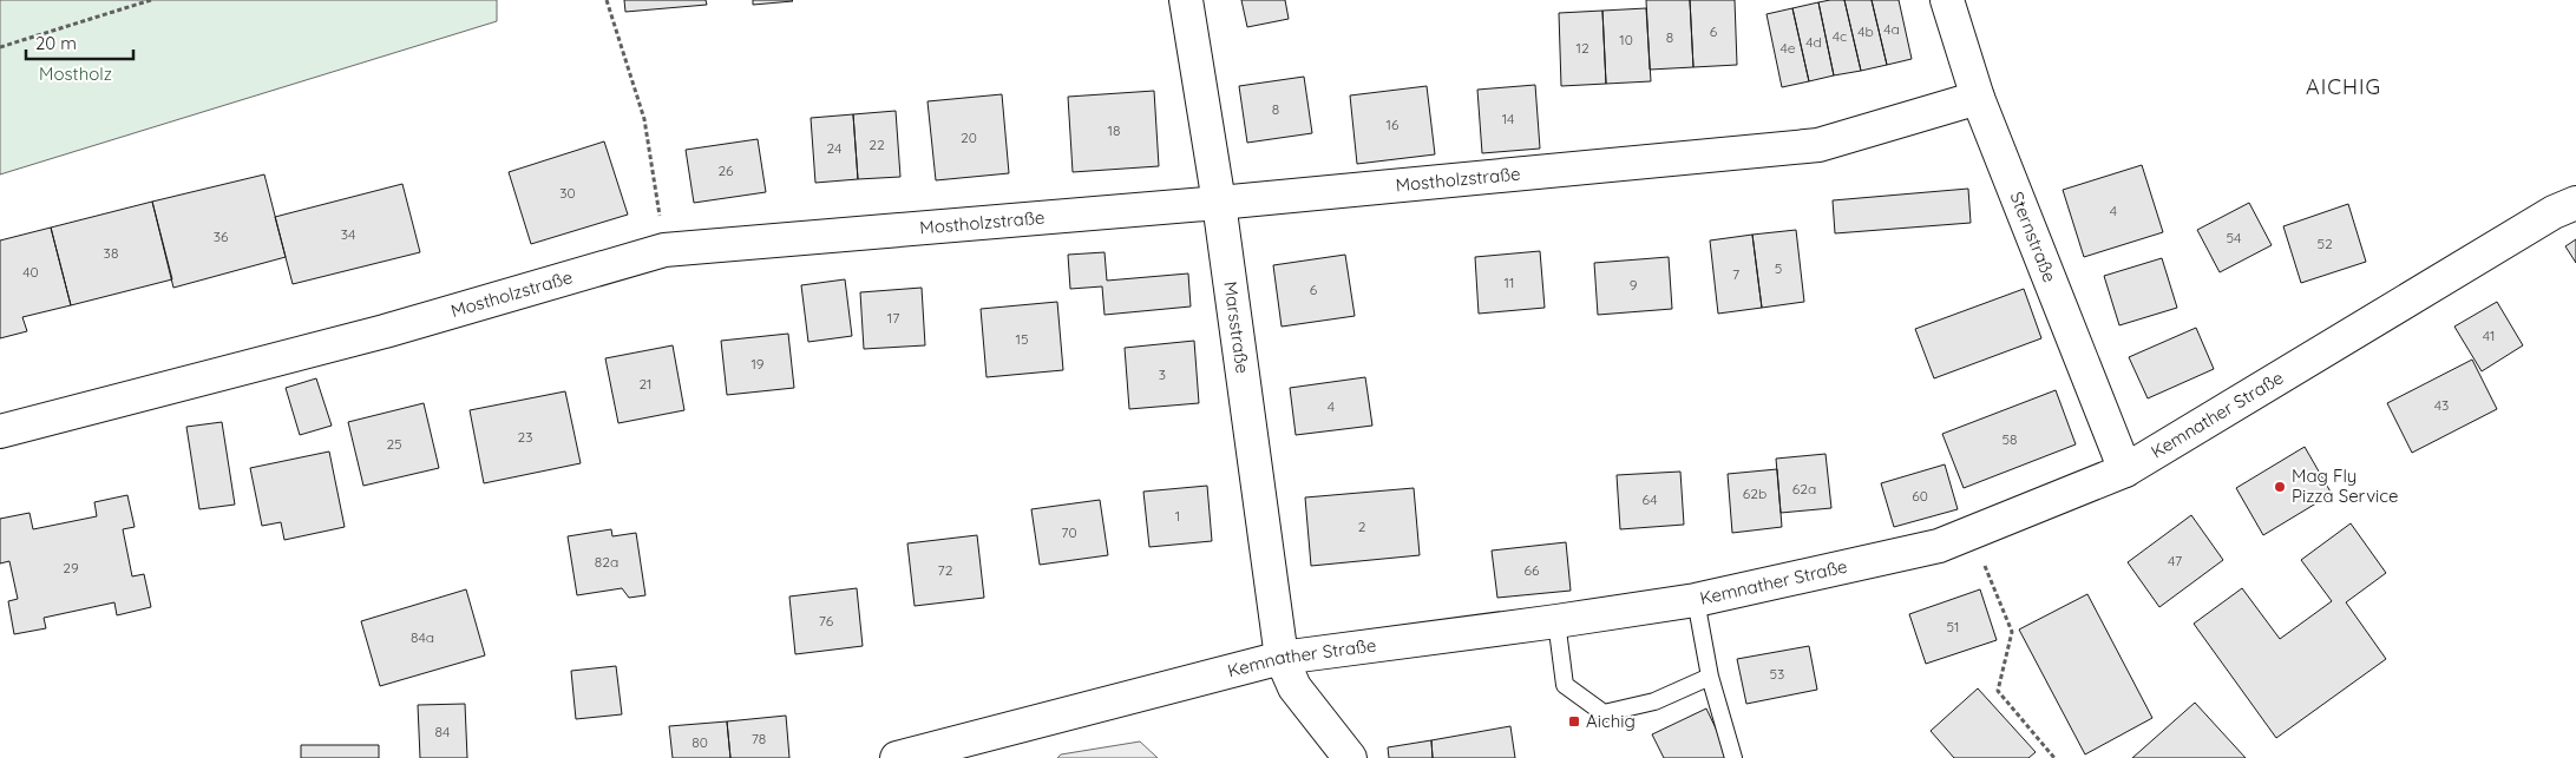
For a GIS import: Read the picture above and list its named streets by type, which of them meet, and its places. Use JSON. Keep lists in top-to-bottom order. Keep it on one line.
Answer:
{"streets":{"street":["Mostholzstraße","Sternstraße","Marsstraße","Kemnather Straße"]},"crossings":[["Mostholzstraße","Sternstraße"],["Mostholzstraße","Marsstraße"],["Sternstraße","Kemnather Straße"],["Marsstraße","Kemnather Straße"]],"districts":["AICHIG"],"parks":["Mostholz"],"places":{"other":["Mag Fly Pizza Service"],"transit":["Aichig"]},"house_numbers":["4a","6","4b","4c","8","10","4d","12","4e","8","14","16","18","20","22","24","26","30","4","34","36","54","52","38","5","40","7","11","9","6","17","41","15","19","3","21","43","4","23","58","25","62a","62b","60","64","1","2","70","47","82a","29","72","66","76","51","84a","53","84","78","80"],"scale_bar":"20 m"}
